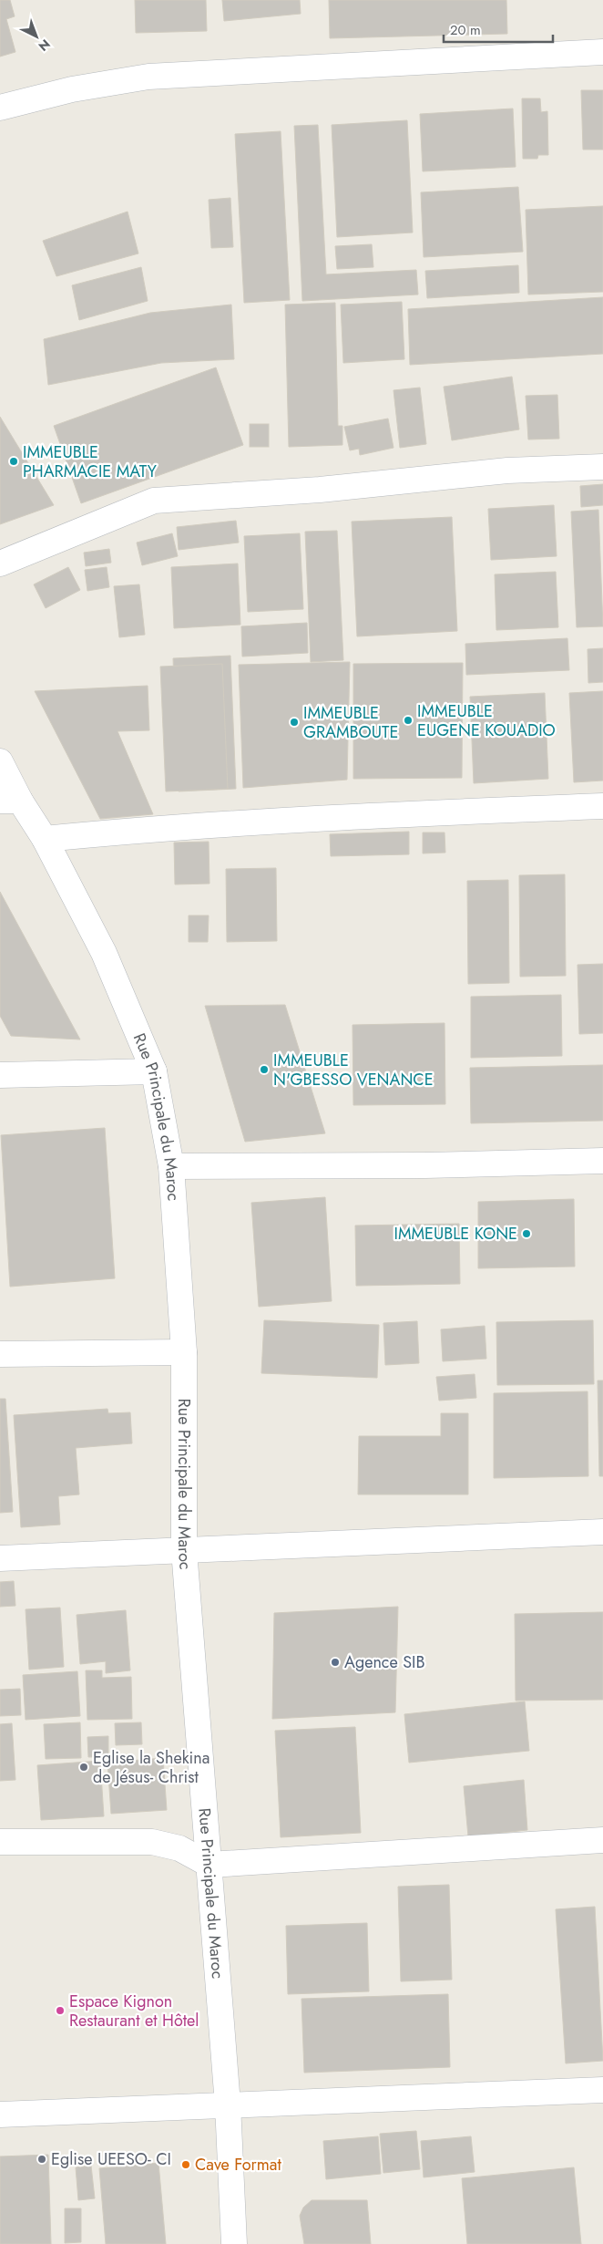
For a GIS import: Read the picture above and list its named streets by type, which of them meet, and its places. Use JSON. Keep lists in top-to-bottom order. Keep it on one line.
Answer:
{"streets":{"street":["Rue Principale du Maroc"]},"places":["IMMEUBLE PHARMACIE MATY","IMMEUBLE EUGENE KOUADIO","IMMEUBLE GRAMBOUTE","IMMEUBLE N'GBESSO VENANCE","IMMEUBLE KONE","Agence SIB","Eglise la Shekina de Jésus- Christ","Espace Kignon Restaurant et Hôtel","Eglise UEESO- CI","Cave Format"],"scale_bar":"20 m","north":"bottom right"}
